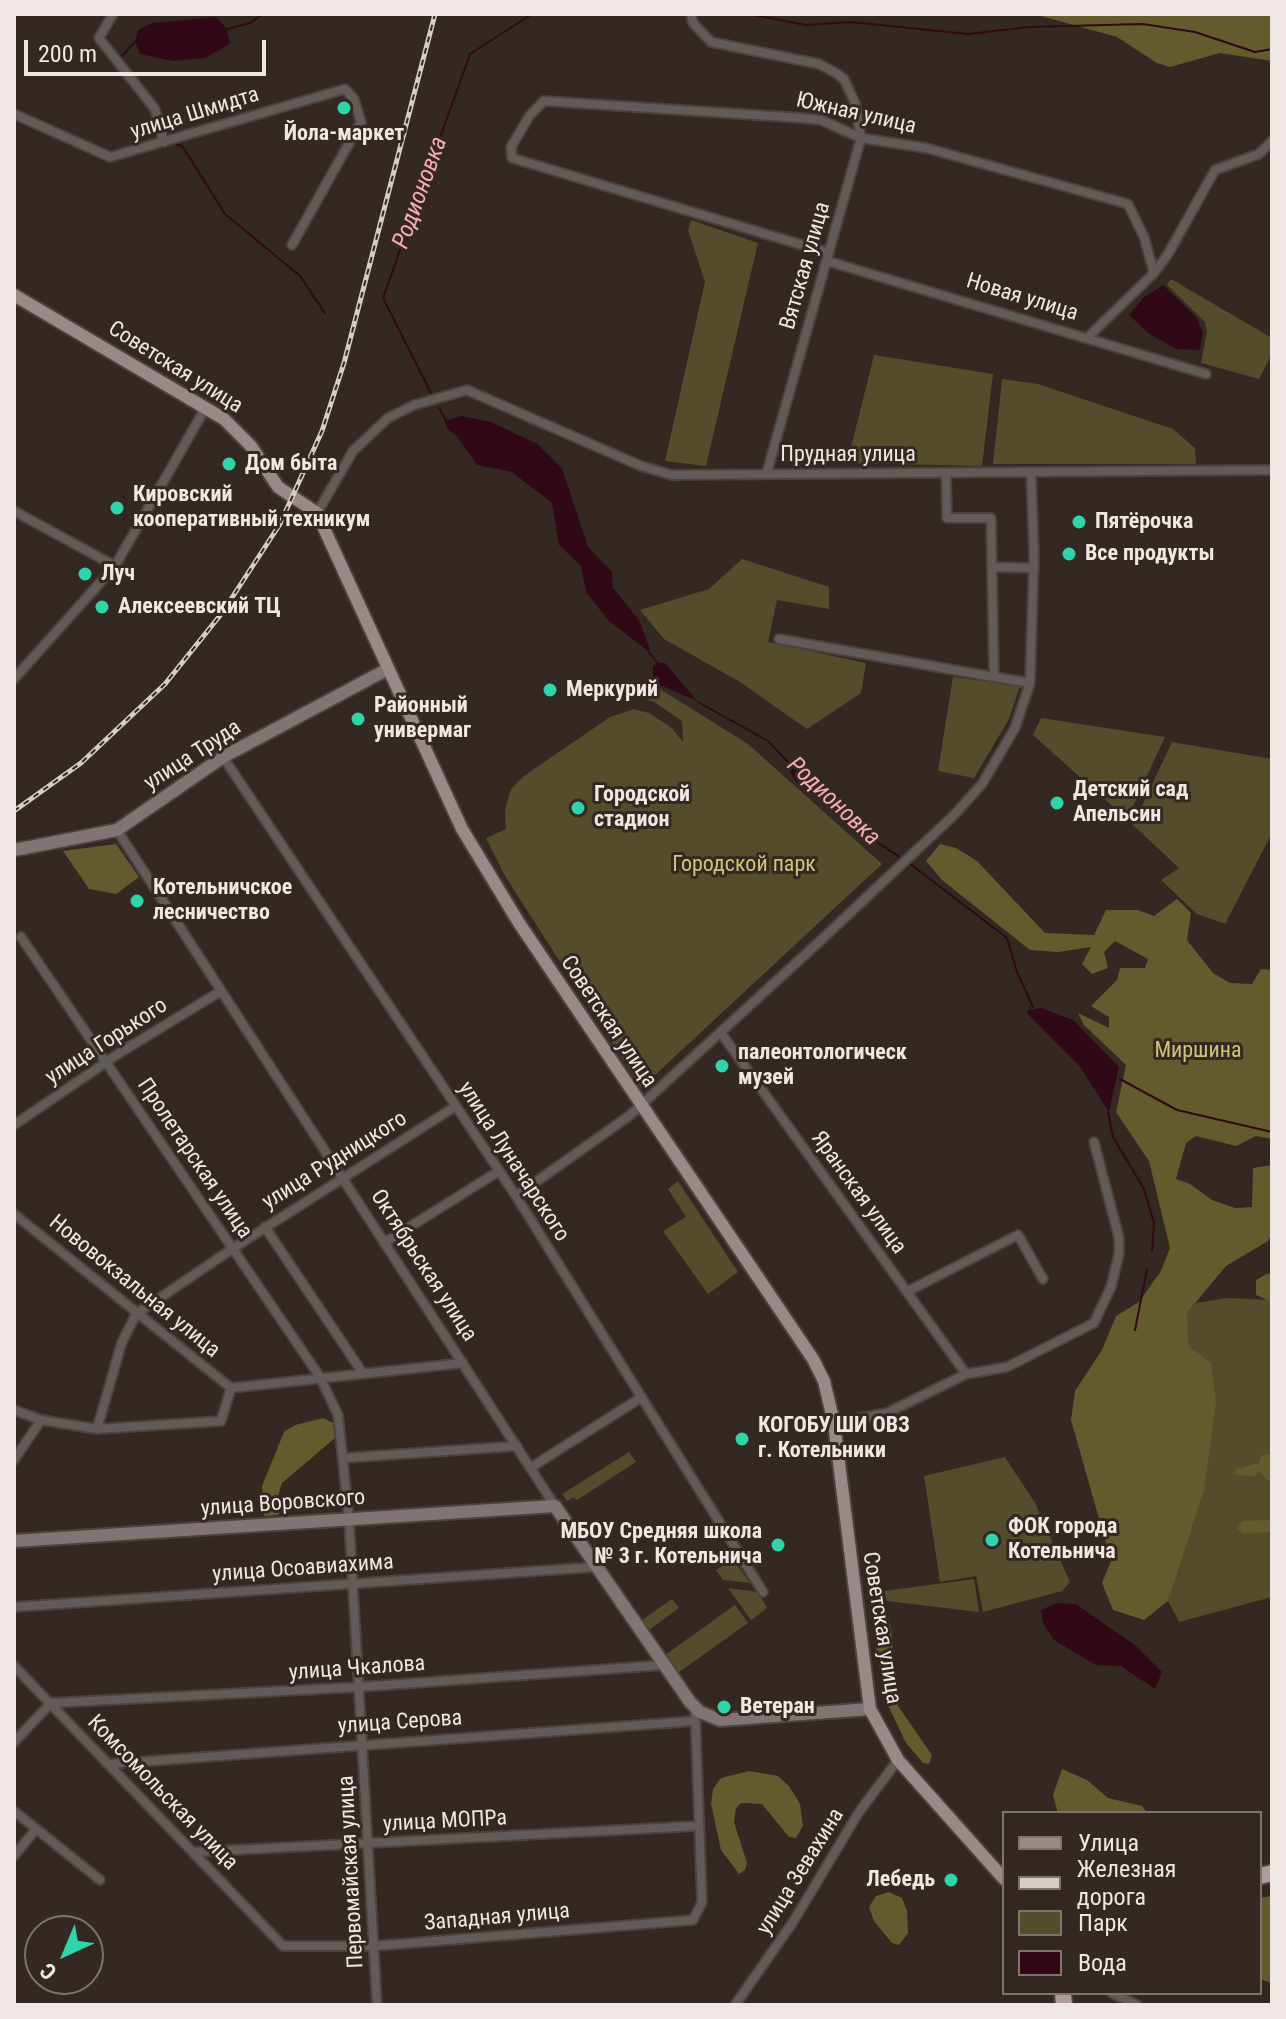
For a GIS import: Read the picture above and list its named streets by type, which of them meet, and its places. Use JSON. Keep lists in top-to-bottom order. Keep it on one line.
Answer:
{"streets":{"main road":["Советская улица"],"street":["улица Шмидта","Южная улица","Вятская улица","Новая улица","Прудная улица","улица Труда","улица Горького","Пролетарская улица","улица Рудницкого","улица Луначарского","Яранская улица","Октябрьская улица","Нововокзальная улица","улица Воровского","улица Осоавиахима","улица Чкалова","улица Серова","Комсомольская улица","улица МОПРа","Первомайская улица","улица Зевахина","Западная улица"]},"crossings":[["Южная улица","Вятская улица"],["Южная улица","Новая улица"],["Вятская улица","Новая улица"],["Вятская улица","Прудная улица"],["Советская улица","Прудная улица"],["Советская улица","улица Труда"],["Советская улица","улица Зевахина"],["улица Труда","улица Луначарского"],["улица Труда","Октябрьская улица"],["улица Горького","Пролетарская улица"],["улица Горького","Октябрьская улица"],["Пролетарская улица","улица Рудницкого"],["Пролетарская улица","Первомайская улица"],["улица Рудницкого","улица Луначарского"],["улица Рудницкого","Октябрьская улица"],["улица Рудницкого","Нововокзальная улица"],["Октябрьская улица","улица Воровского"],["Октябрьская улица","улица Осоавиахима"],["Октябрьская улица","улица Чкалова"],["улица Воровского","Первомайская улица"],["улица Осоавиахима","Первомайская улица"],["улица Чкалова","Комсомольская улица"],["улица Чкалова","Первомайская улица"],["улица Серова","Комсомольская улица"],["улица Серова","Первомайская улица"],["Комсомольская улица","улица МОПРа"],["Комсомольская улица","Западная улица"],["улица МОПРа","Первомайская улица"],["улица МОПРа","Западная улица"],["Первомайская улица","Западная улица"]],"water":["Родионовка"],"parks":["Городской парк","Миршина"],"places":["Йола-маркет","Дом быта","Кировский кооперативный техникум","Пятёрочка","Все продукты","Луч","Алексеевский ТЦ","Меркурий","Районный универмаг","Детский сад Апельсин","Городской стадион","Котельничское лесничество","палеонтологическ музей","КОГОБУ ШИ ОВЗ г. Котельники","ФОК города Котельнича","МБОУ Средняя школа № 3 г. Котельнича","Ветеран","Лебедь"],"legend":["Улица","Железная дорога","Парк","Вода"],"scale_bar":"200 m","north":"bottom left"}
